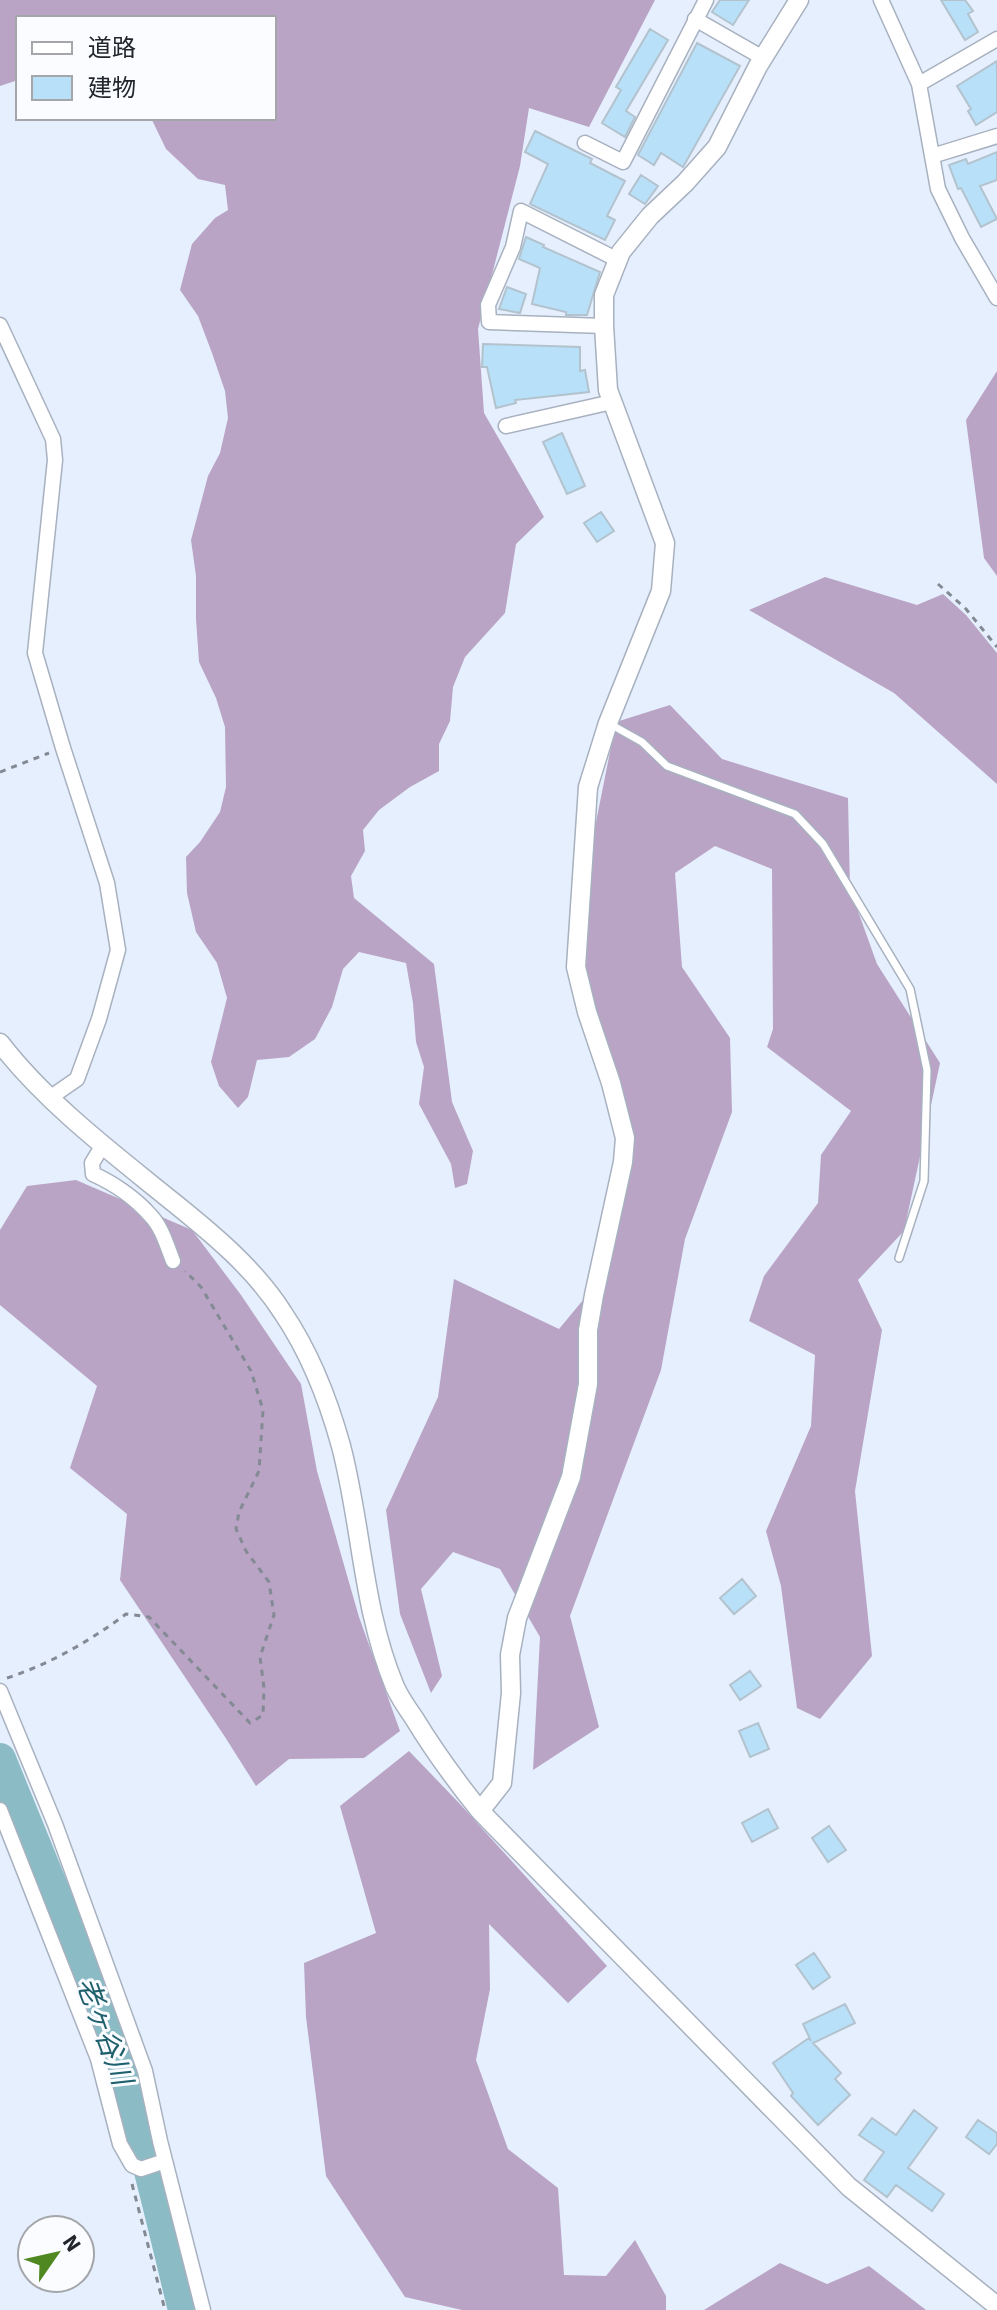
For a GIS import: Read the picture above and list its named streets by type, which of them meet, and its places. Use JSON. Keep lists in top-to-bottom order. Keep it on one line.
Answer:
{"water":["老ヶ谷川"],"legend":["道路","建物"],"north":"top right"}
